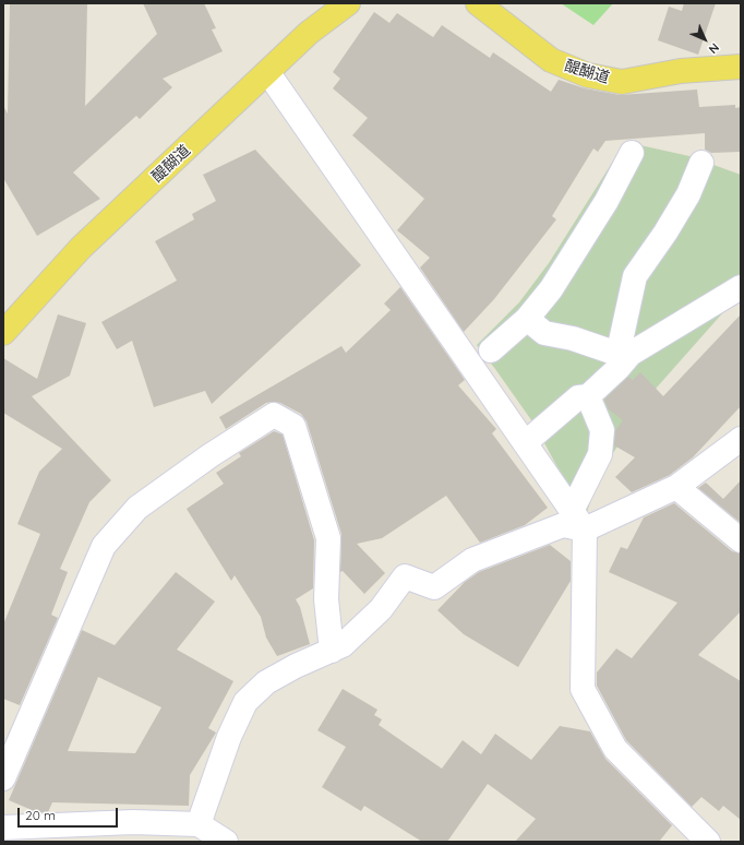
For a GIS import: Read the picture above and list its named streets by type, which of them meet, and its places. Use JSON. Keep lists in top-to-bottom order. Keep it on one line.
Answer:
{"streets":{"main road":["醍醐道"]},"scale_bar":"20 m","north":"bottom right"}
